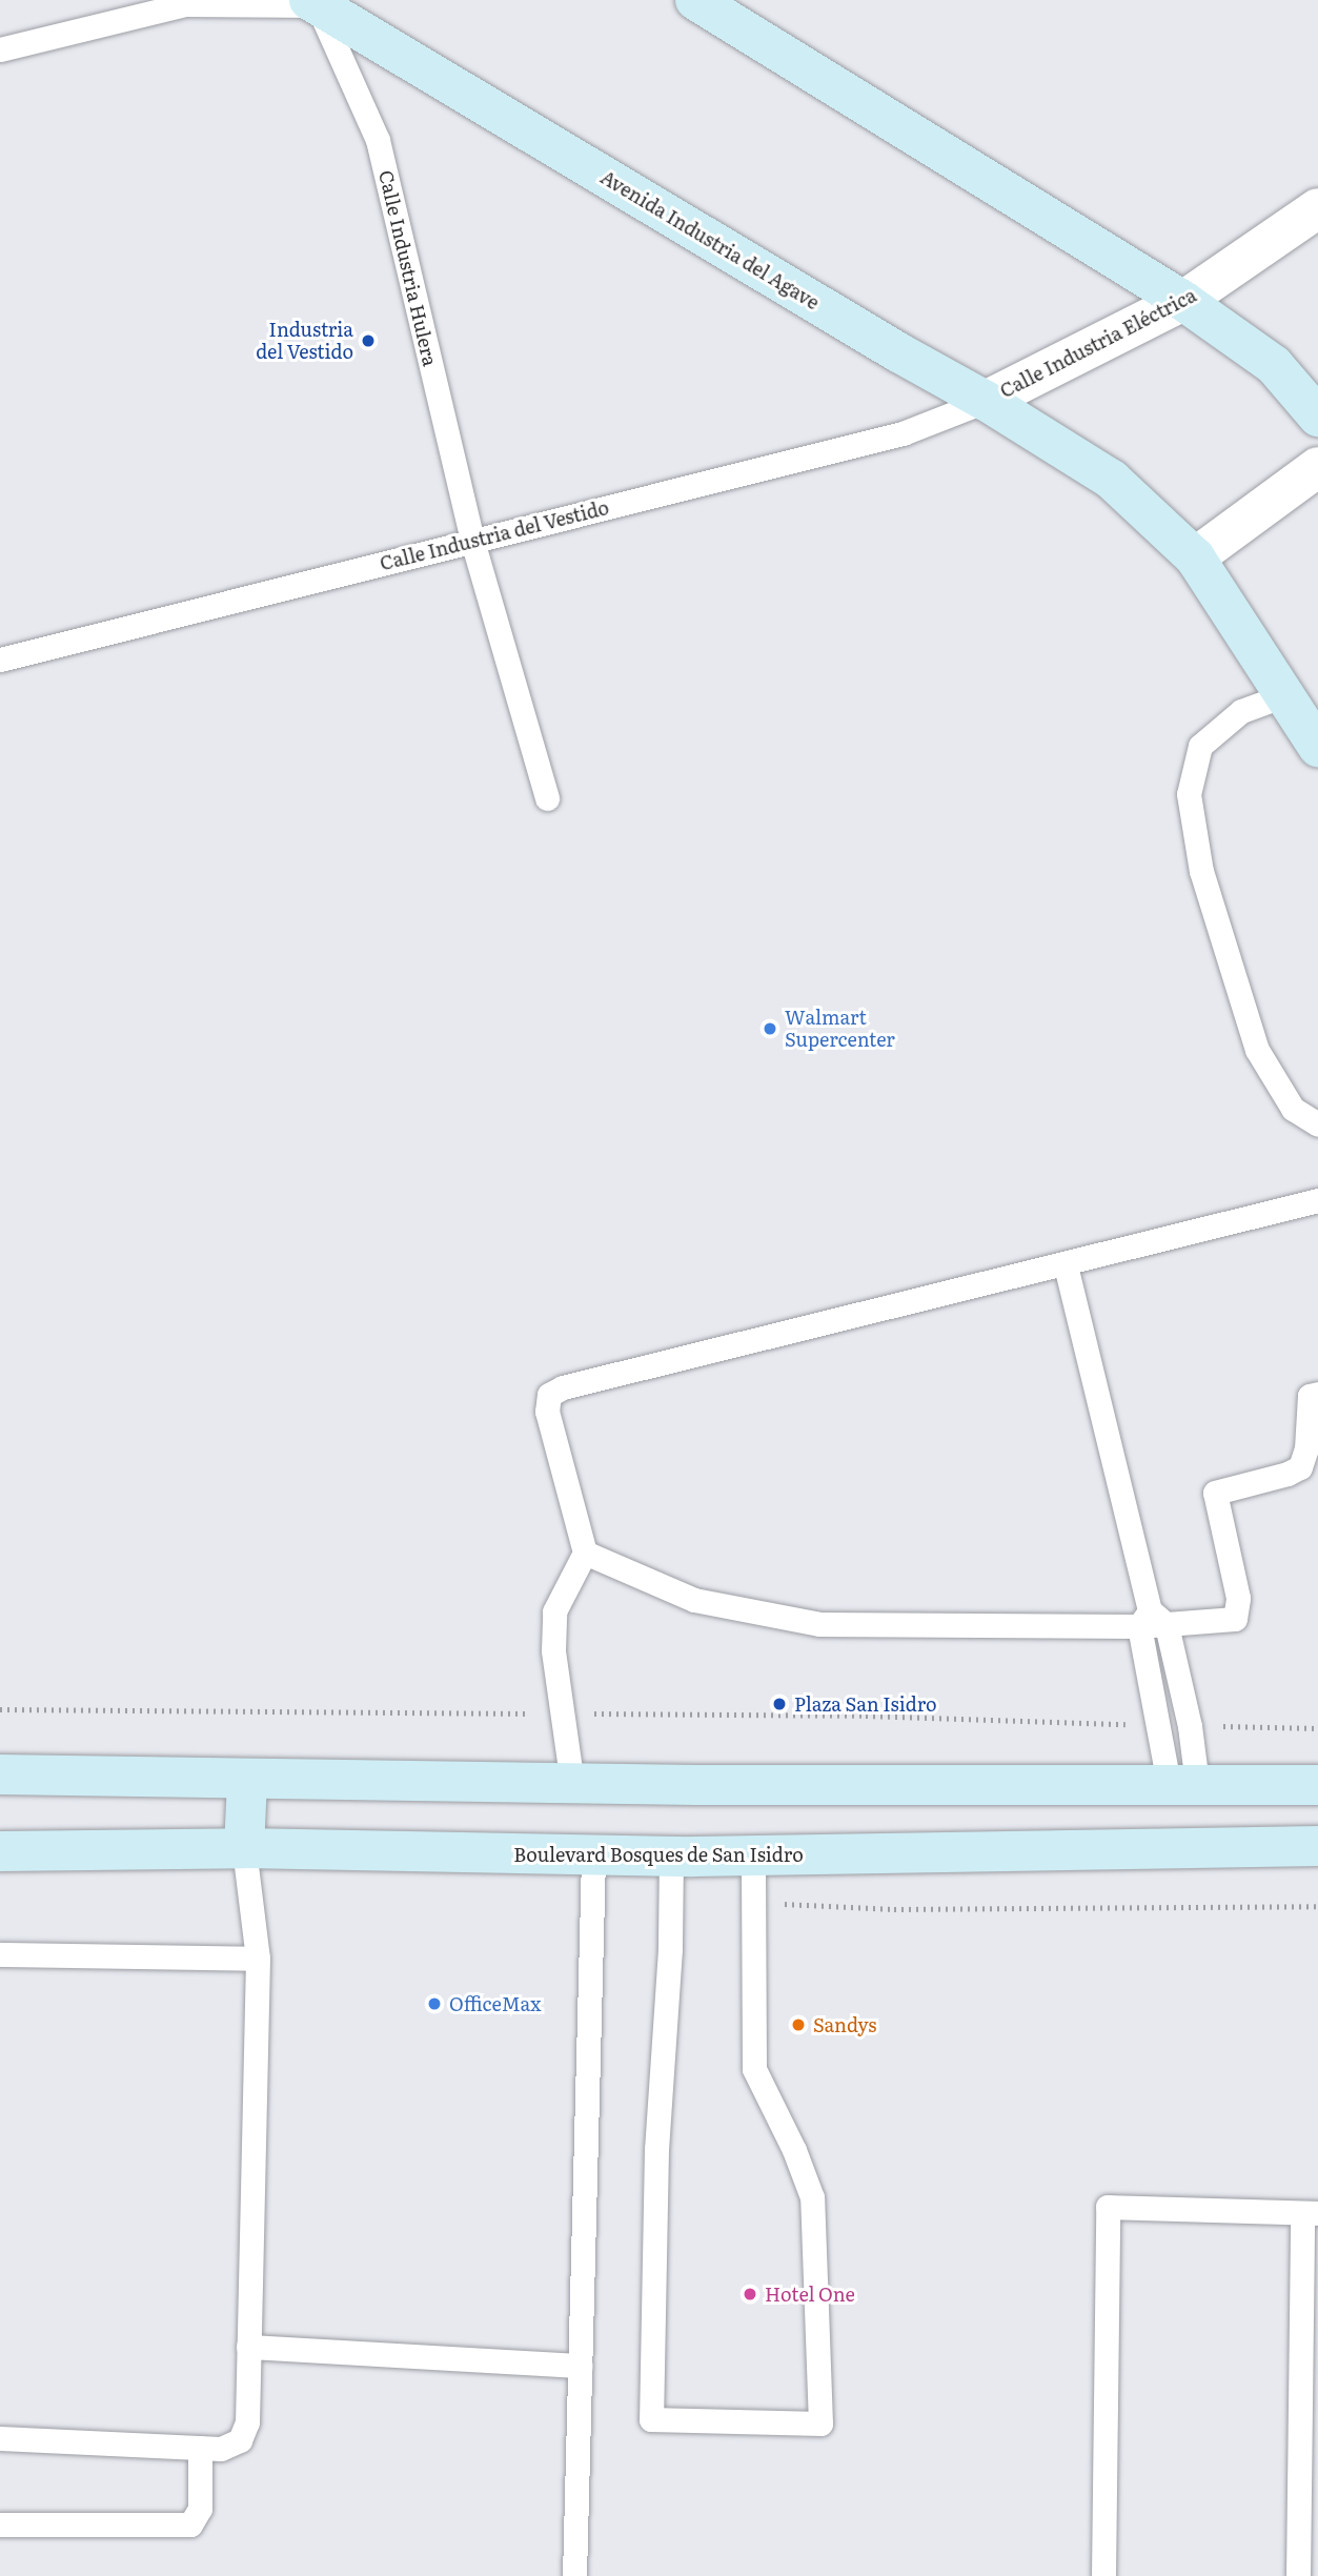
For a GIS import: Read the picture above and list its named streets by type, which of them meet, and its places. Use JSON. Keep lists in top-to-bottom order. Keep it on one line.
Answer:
{"streets":{"main road":["Avenida Industria del Agave","Boulevard Bosques de San Isidro"],"street":["Calle Industria Eléctrica"],"lane":["Calle Industria Hulera","Calle Industria del Vestido"]},"crossings":[["Avenida Industria del Agave","Calle Industria Hulera"],["Avenida Industria del Agave","Calle Industria Eléctrica"],["Avenida Industria del Agave","Calle Industria del Vestido"],["Calle Industria Hulera","Calle Industria del Vestido"],["Calle Industria Eléctrica","Calle Industria del Vestido"]],"places":["Industria del Vestido","Walmart Supercenter","Plaza San Isidro","OfficeMax","Sandys","Hotel One"]}
